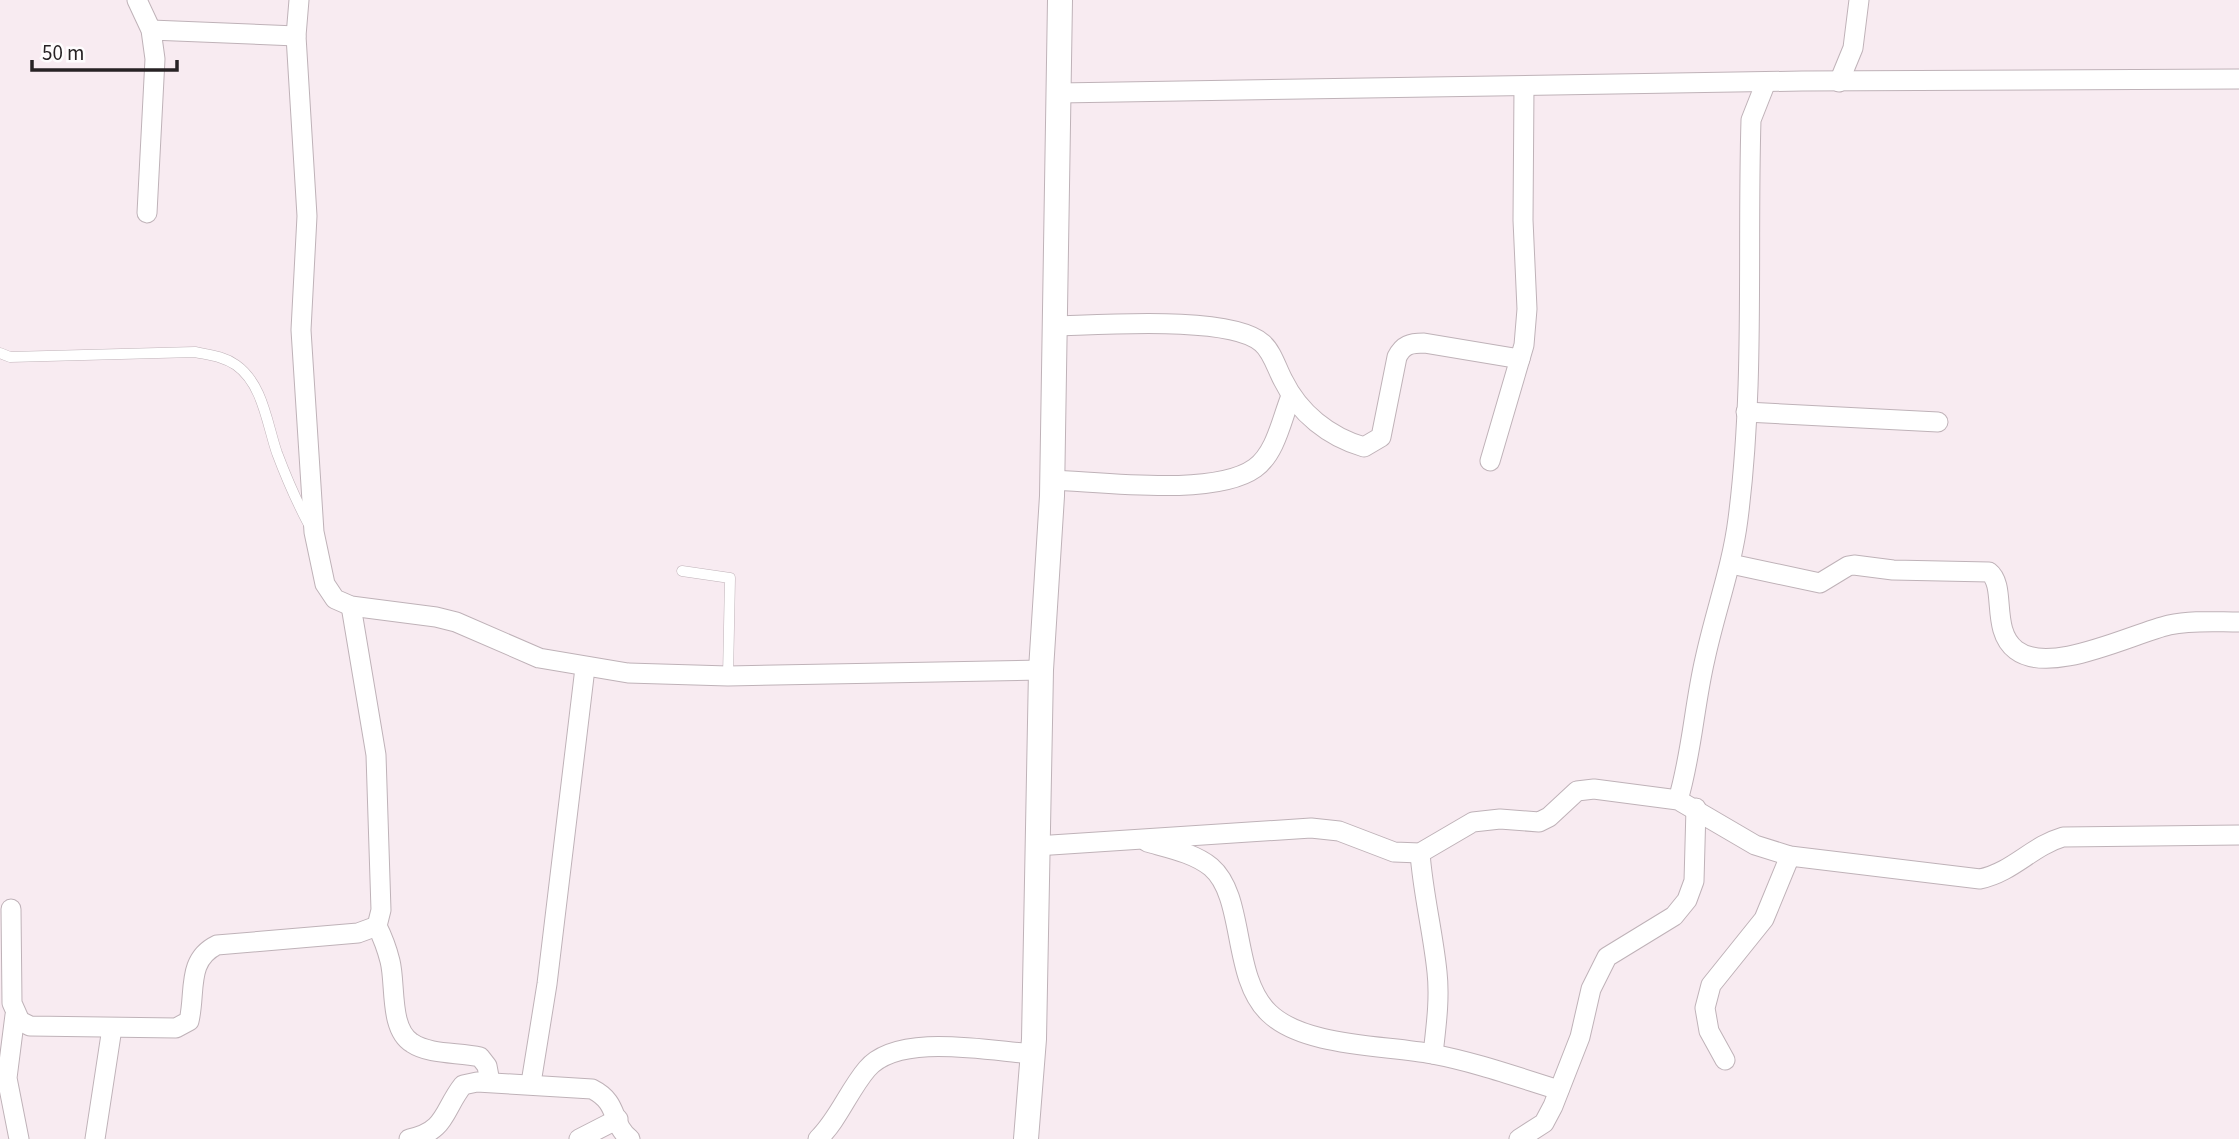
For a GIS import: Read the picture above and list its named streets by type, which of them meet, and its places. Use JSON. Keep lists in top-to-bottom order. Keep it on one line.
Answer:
{"scale_bar":"50 m"}
